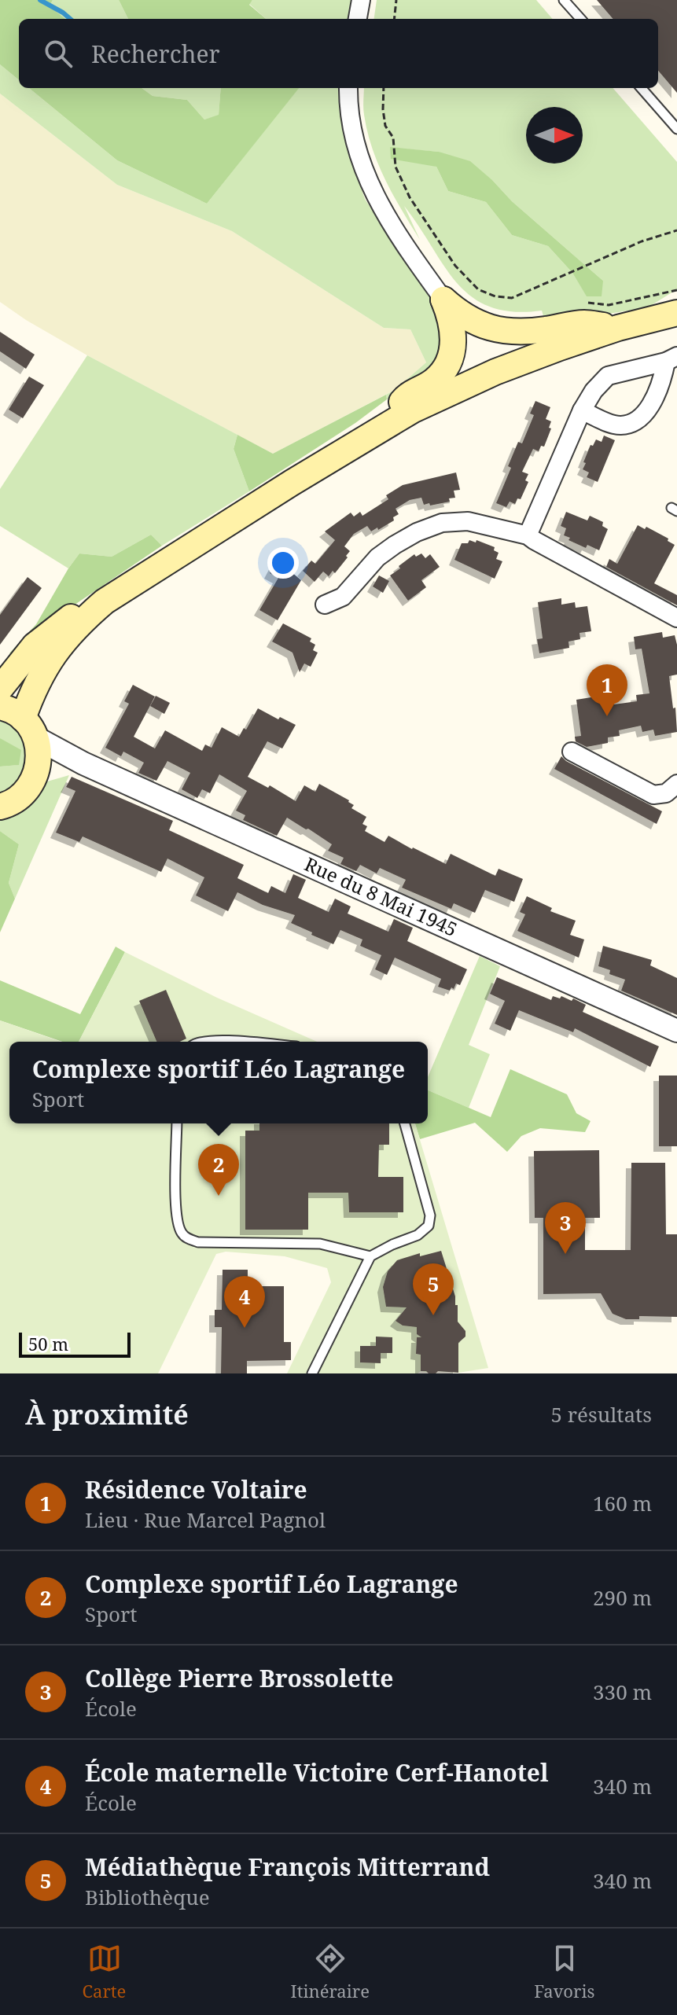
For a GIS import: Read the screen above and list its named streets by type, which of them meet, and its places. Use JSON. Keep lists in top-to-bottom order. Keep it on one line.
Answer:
{"streets":{"street":["Rue du 8 Mai 1945"]},"scale_bar":"50 m","north":"right","page":{"search":"Rechercher","pins":["1","2","3","5","4"],"popup":["Complexe sportif Léo Lagrange","Sport"],"scale":"50 m","heading":["À proximité","5 résultats"],"list":[{"mark":"1","name":"Résidence Voltaire","note":"Lieu · Rue Marcel Pagnol","value":"160 m"},{"mark":"2","name":"Complexe sportif Léo Lagrange","note":"Sport","value":"290 m"},{"mark":"3","name":"Collège Pierre Brossolette","note":"École","value":"330 m"},{"mark":"4","name":"École maternelle Victoire Cerf-Hanotel","note":"École","value":"340 m"},{"mark":"5","name":"Médiathèque François Mitterrand","note":"Bibliothèque","value":"340 m"}],"nav":["Carte","Itinéraire","Favoris"]}}
